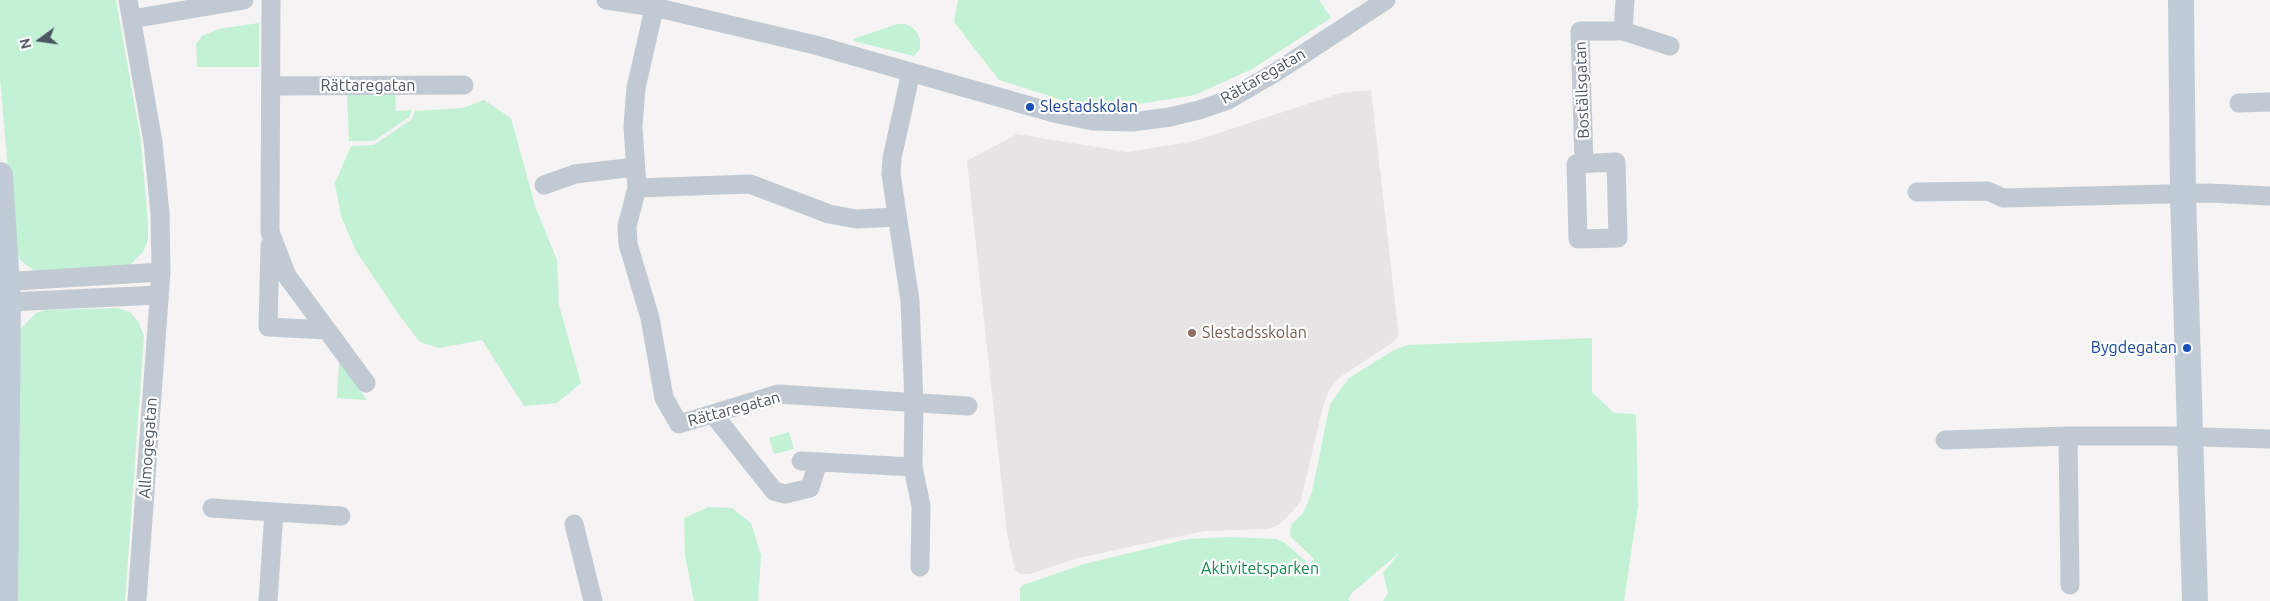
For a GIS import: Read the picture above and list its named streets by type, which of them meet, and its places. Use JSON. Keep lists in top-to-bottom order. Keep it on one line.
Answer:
{"streets":{"street":["Rättaregatan","Boställsgatan","Allmogegatan"]},"parks":["Aktivitetsparken"],"places":["Slestadskolan","Slestadsskolan","Bygdegatan"],"north":"left"}
